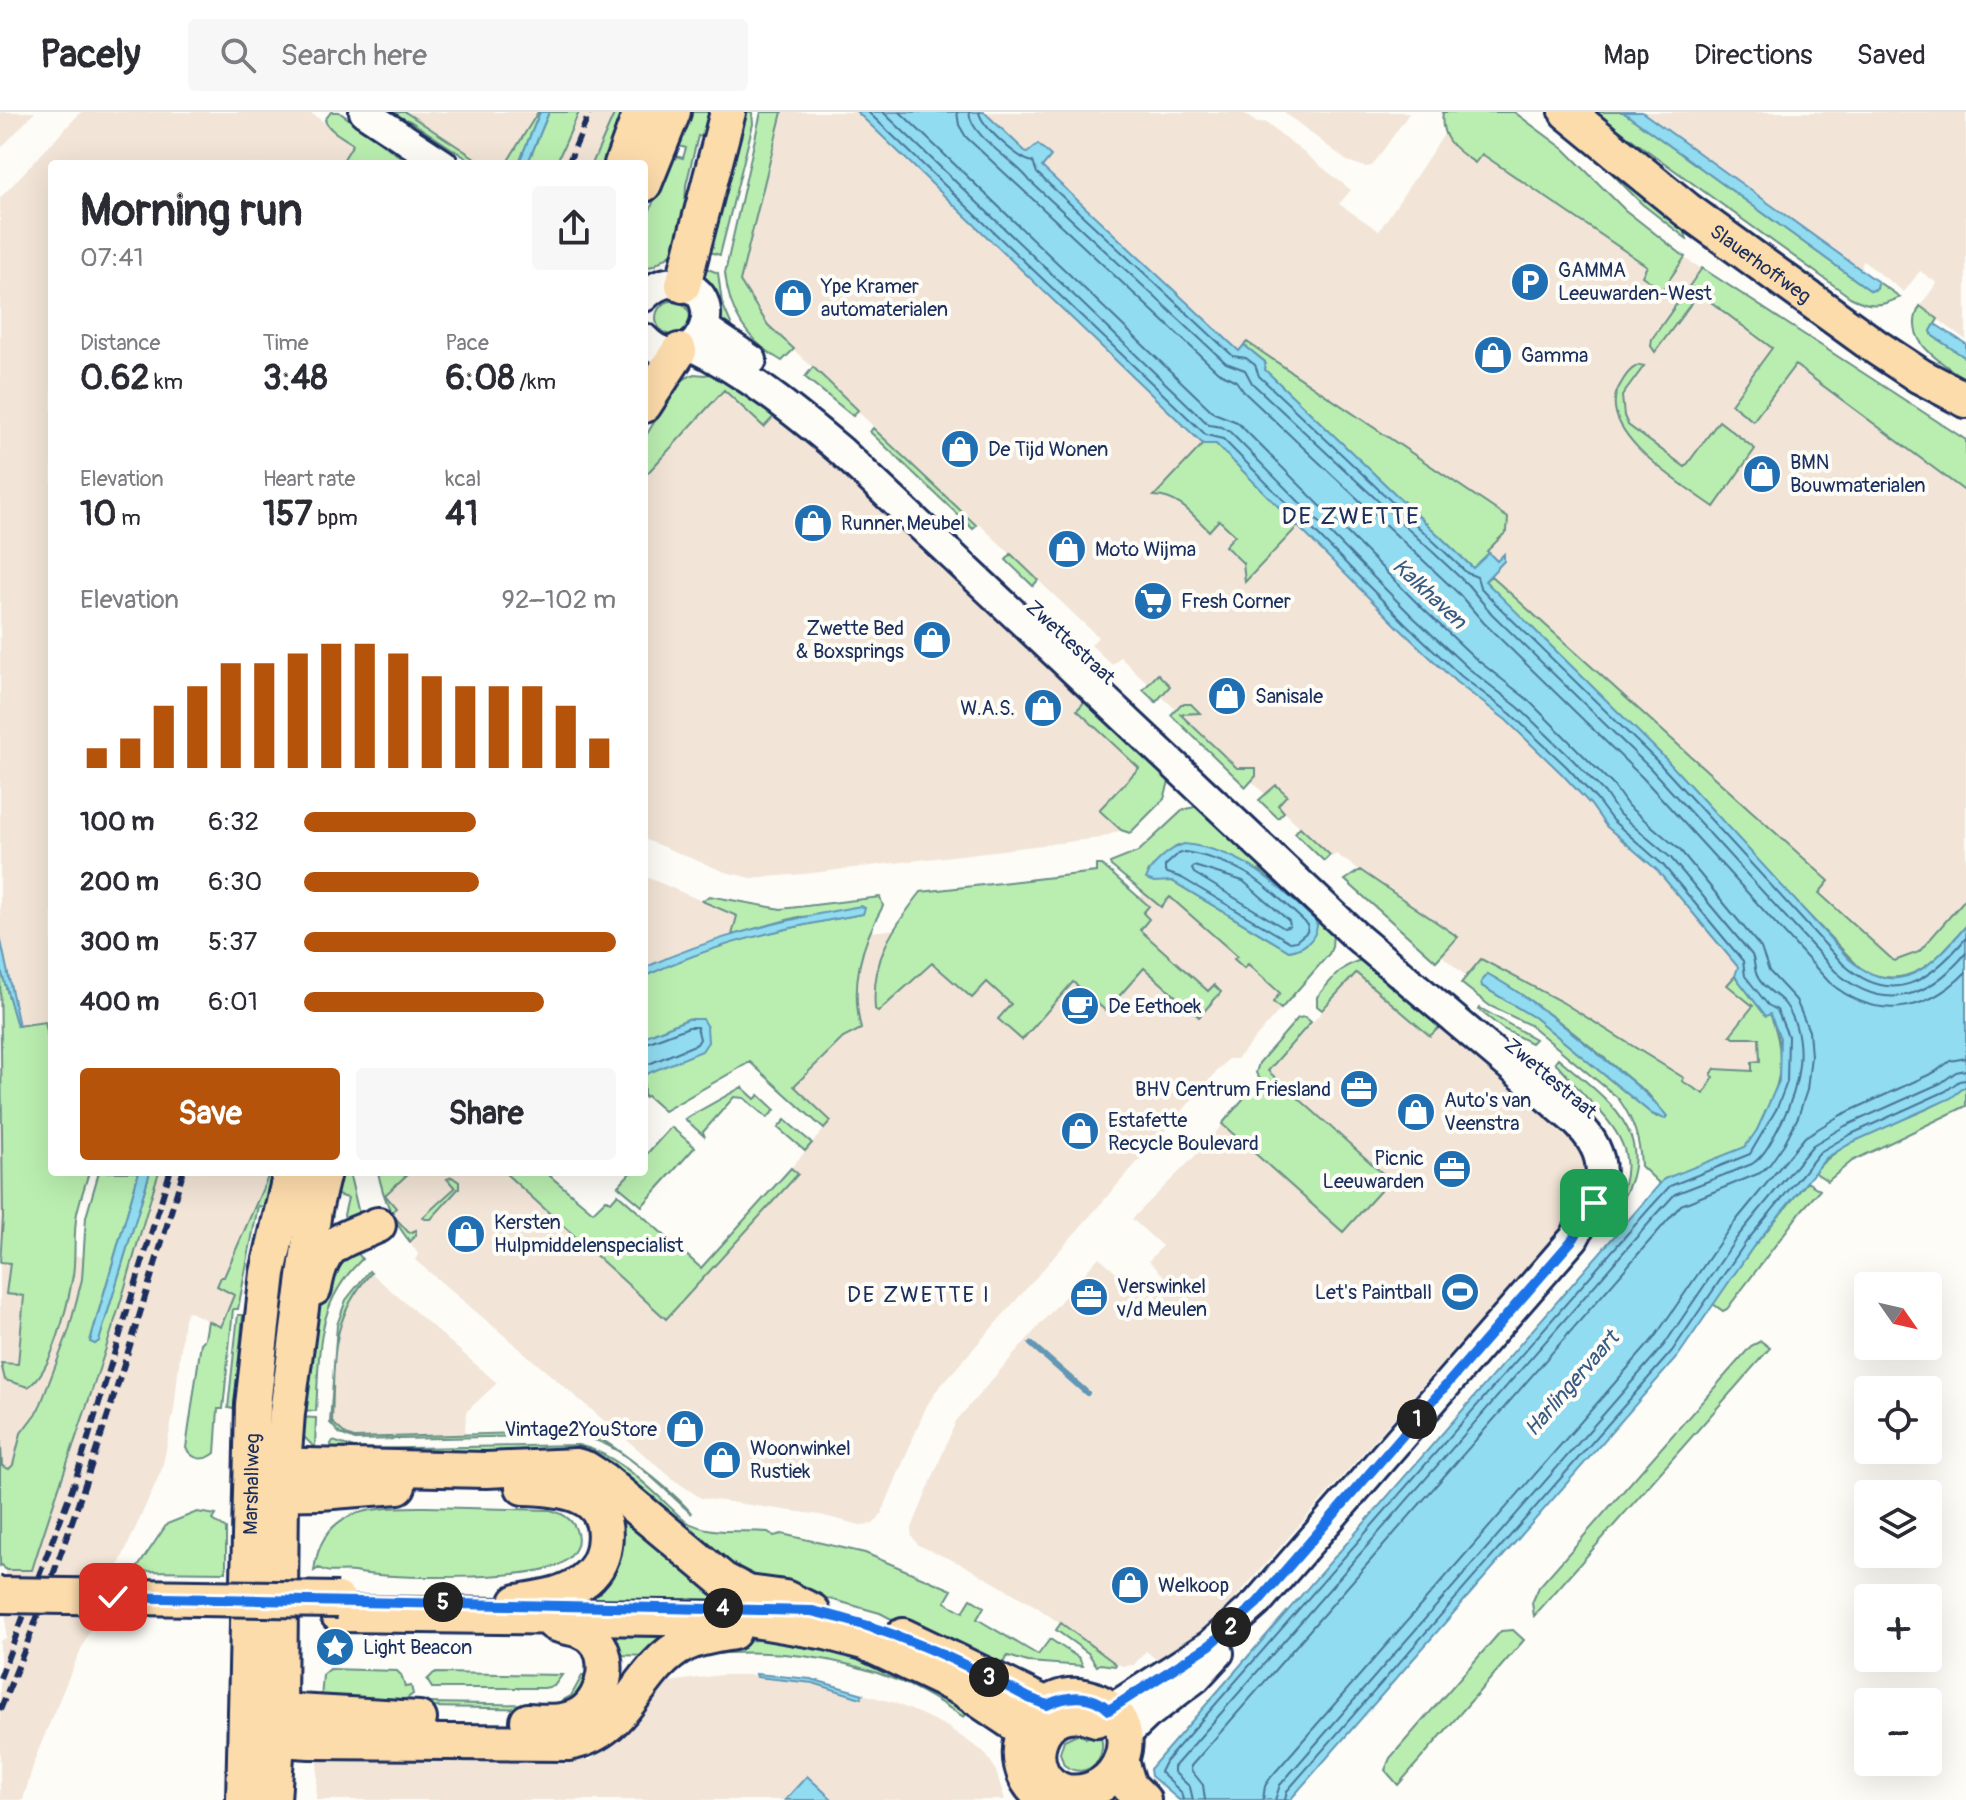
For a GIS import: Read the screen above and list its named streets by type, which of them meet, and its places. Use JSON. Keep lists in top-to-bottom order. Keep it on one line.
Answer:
{"streets":{"main road":["Slauerhoffweg","Marshallweg"],"street":["Zwettestraat"]},"districts":["DE ZWETTE","DE ZWETTE I"],"water":["Kalkhaven","Harlingervaart"],"places":{"parking":["GAMMA Leeuwarden-West"],"shop":["Ype Kramer automaterialen","Gamma","De Tijd Wonen","BMN Bouwmaterialen","Runner Meubel","Moto Wijma","Zwette Bed & Boxsprings","Sanisale","W.A.S.","Auto's van Veenstra","Estafette Recycle Boulevard","Kersten Hulpmiddelenspecialist","Vintage2YouStore","Woonwinkel Rustiek","Welkoop"],"supermarket":["Fresh Corner"],"cafe":["De Eethoek"],"office":["BHV Centrum Friesland","Picnic Leeuwarden","Verswinkel v/d Meulen"],"sports":["Let's Paintball"],"place":["Light Beacon"]},"north":"bottom right","page":{"header":"Pacely","search":"Search here","nav":["Map","Directions","Saved"],"heading":["Morning run","07:41"],"stats":[["Distance","0.62 km"],["Time","3:48"],["Pace","6:08 /km"],["Elevation","10 m"],["Heart rate","157 bpm"],["kcal","41"]],"chart":["Elevation","92–102 m"],"list":[{"name":"100 m","note":"6:32"},{"name":"200 m","note":"6:30"},{"name":"300 m","note":"5:37"},{"name":"400 m","note":"6:01"}],"buttons":["Save","Share"],"map_buttons":["+","−"],"pins":["1","5","4","2","3"]}}
